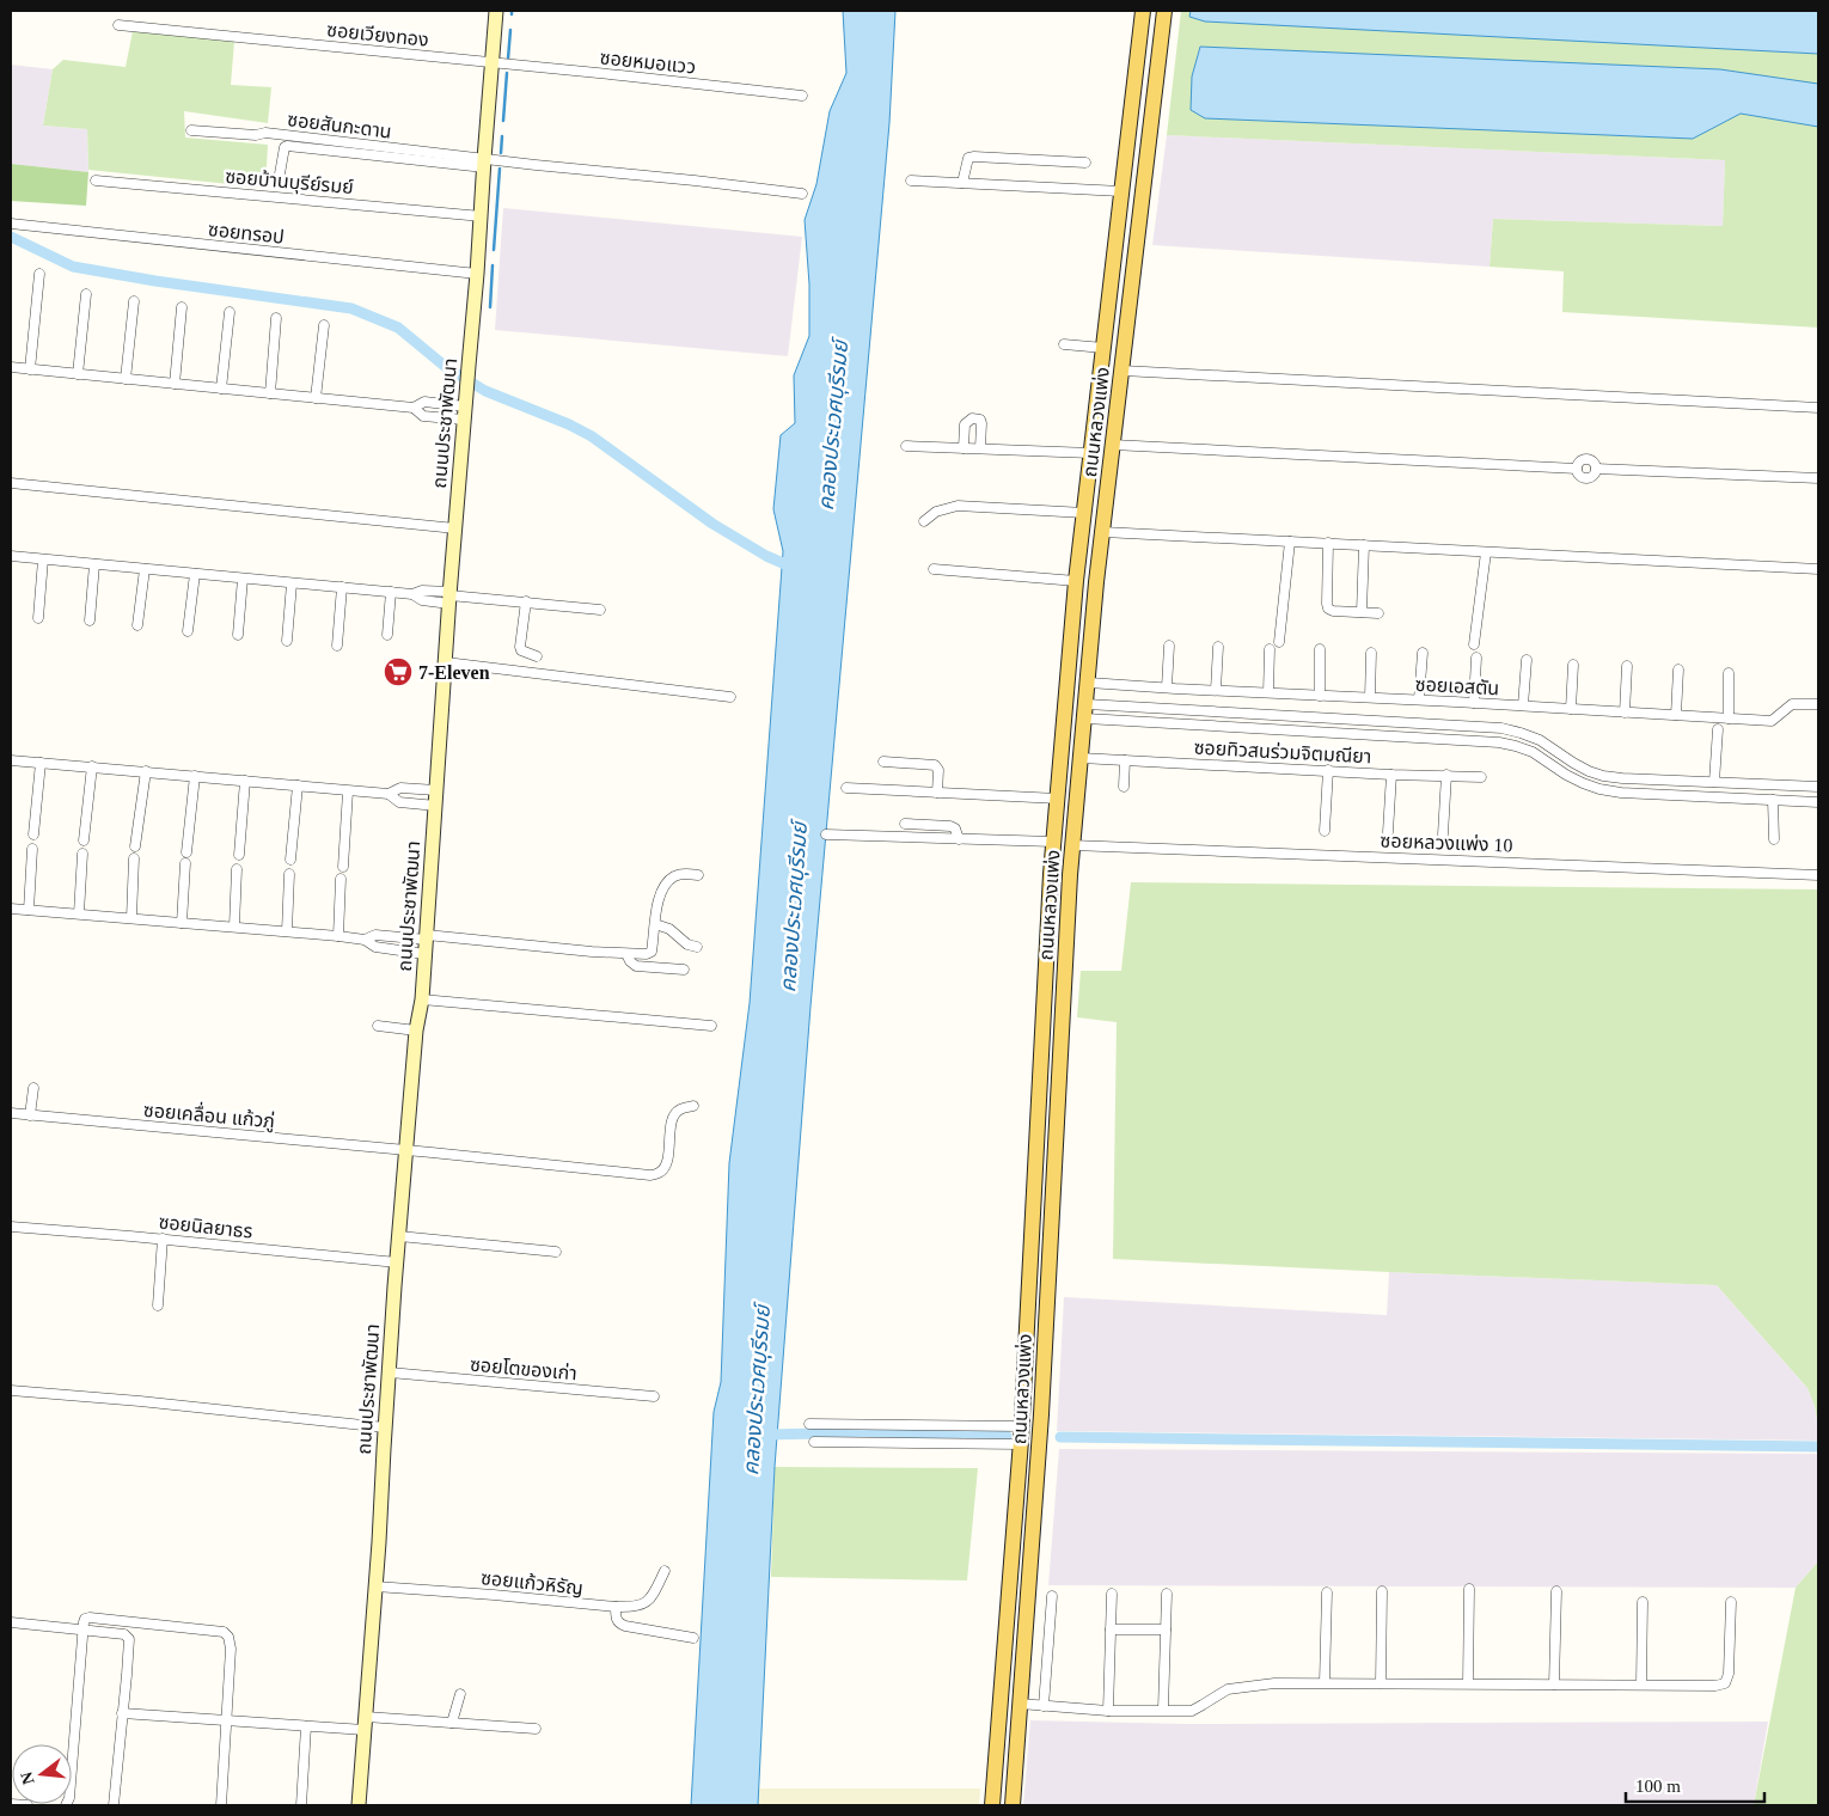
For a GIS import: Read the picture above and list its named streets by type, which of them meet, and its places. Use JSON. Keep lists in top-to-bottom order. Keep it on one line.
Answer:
{"streets":{"main road":["ถนนหลวงแพ่ง"],"street":["ซอยเวียงทอง","ซอยหมอแวว","ซอยสันกะดาน","ซอยบ้านบุรีย์รมย์","ซอยทรอป","ถนนประชาพัฒนา","ซอยเอสตัน","ซอยทิวสนร่วมจิตมณียา","ซอยหลวงแพ่ง 10","ซอยเคลื่อน แก้วภู่","ซอยนิลยาธร","ซอยโตของเก่า","ซอยแก้วหิรัญ"]},"crossings":[["ซอยเวียงทอง","ซอยหมอแวว"],["ซอยเวียงทอง","ถนนประชาพัฒนา"],["ซอยหมอแวว","ถนนประชาพัฒนา"],["ซอยสันกะดาน","ถนนประชาพัฒนา"],["ซอยบ้านบุรีย์รมย์","ถนนประชาพัฒนา"],["ซอยทรอป","ถนนประชาพัฒนา"],["ถนนหลวงแพ่ง","ซอยเอสตัน"],["ถนนหลวงแพ่ง","ซอยทิวสนร่วมจิตมณียา"],["ถนนหลวงแพ่ง","ซอยหลวงแพ่ง 10"],["ถนนประชาพัฒนา","ซอยเคลื่อน แก้วภู่"],["ถนนประชาพัฒนา","ซอยนิลยาธร"],["ถนนประชาพัฒนา","ซอยโตของเก่า"],["ถนนประชาพัฒนา","ซอยแก้วหิรัญ"]],"water":["คลองประเวศบุรีรมย์"],"places":{"supermarket":["7-Eleven"]},"scale_bar":"100 m","north":"left"}
